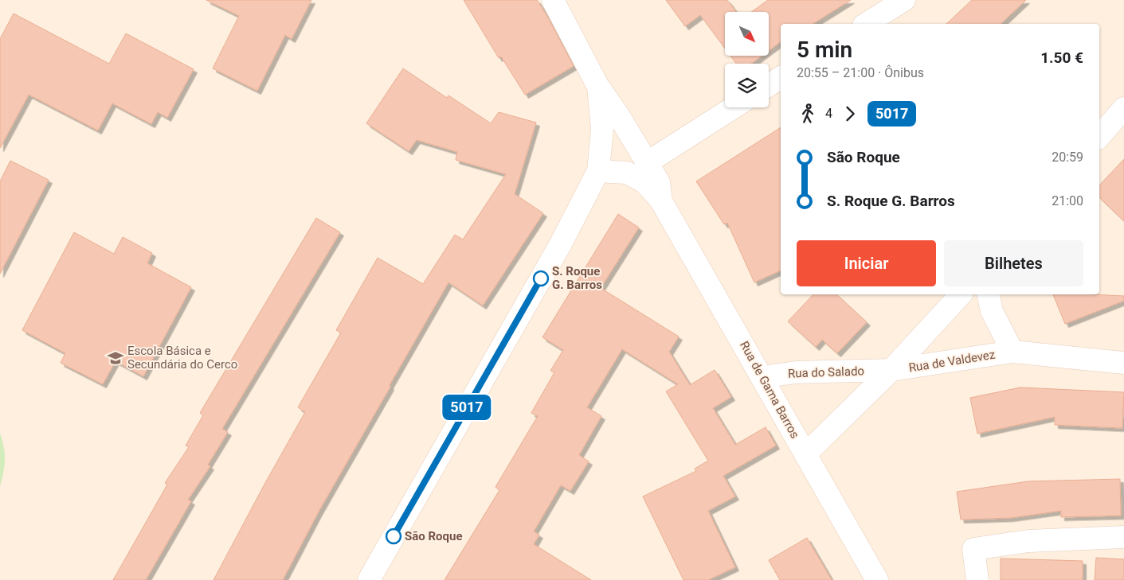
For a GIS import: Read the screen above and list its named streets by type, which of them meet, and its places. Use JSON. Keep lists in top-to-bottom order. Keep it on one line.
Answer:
{"streets":{"main road":["Rua de Valdevez","Rua do Salado","Rua de Gama Barros"]},"crossings":[["Rua de Valdevez","Rua do Salado"],["Rua do Salado","Rua de Gama Barros"]],"places":{"other":["S. Roque G. Barros","São Roque"],"school or university":["Escola Básica e Secundária do Cerco"]},"lines":["bus line 5017"],"north":"bottom right","page":{"on_map":"5017","heading":["5 min","20:55 – 21:00 · Ônibus","1.50 €"],"legs":["4","5017"],"list":[{"name":"São Roque","value":"20:59"},{"name":"S. Roque G. Barros","value":"21:00"}],"buttons":["Iniciar","Bilhetes"]}}
